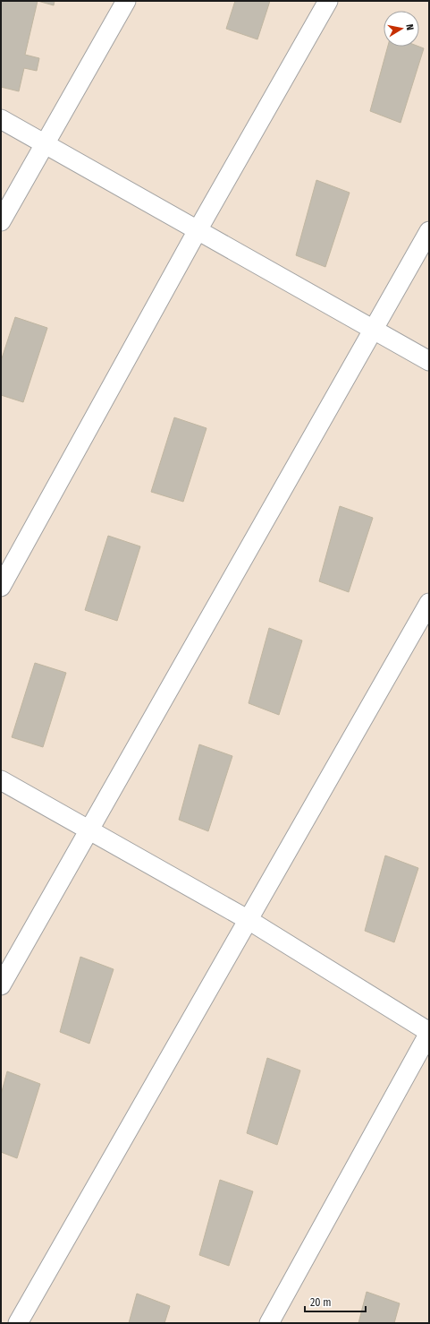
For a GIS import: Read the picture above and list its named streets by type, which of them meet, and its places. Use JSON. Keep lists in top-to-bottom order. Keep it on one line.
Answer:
{"scale_bar":"20 m","north":"right"}
